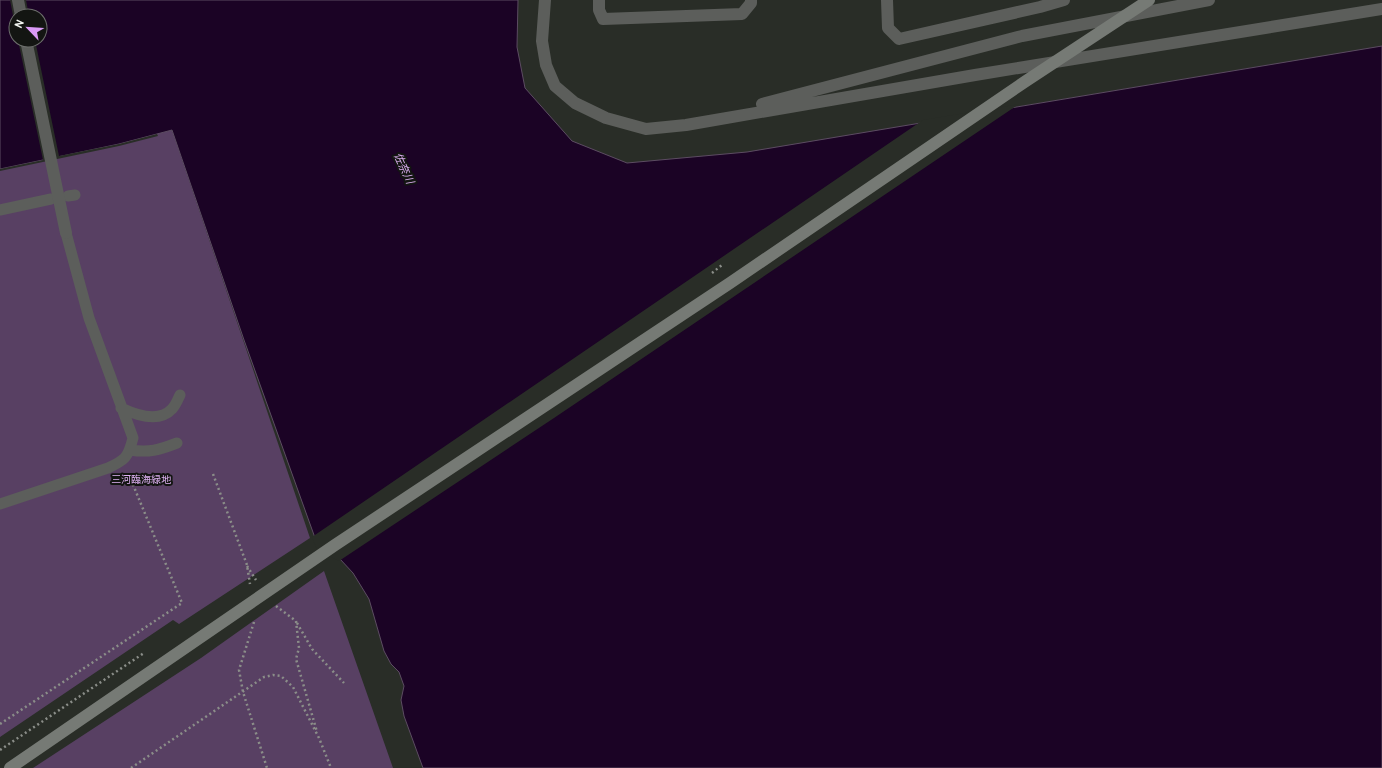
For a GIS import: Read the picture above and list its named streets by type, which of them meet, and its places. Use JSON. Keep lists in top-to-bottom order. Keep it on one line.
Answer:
{"water":["佐奈川"],"parks":["三河臨海緑地"],"north":"top left"}
